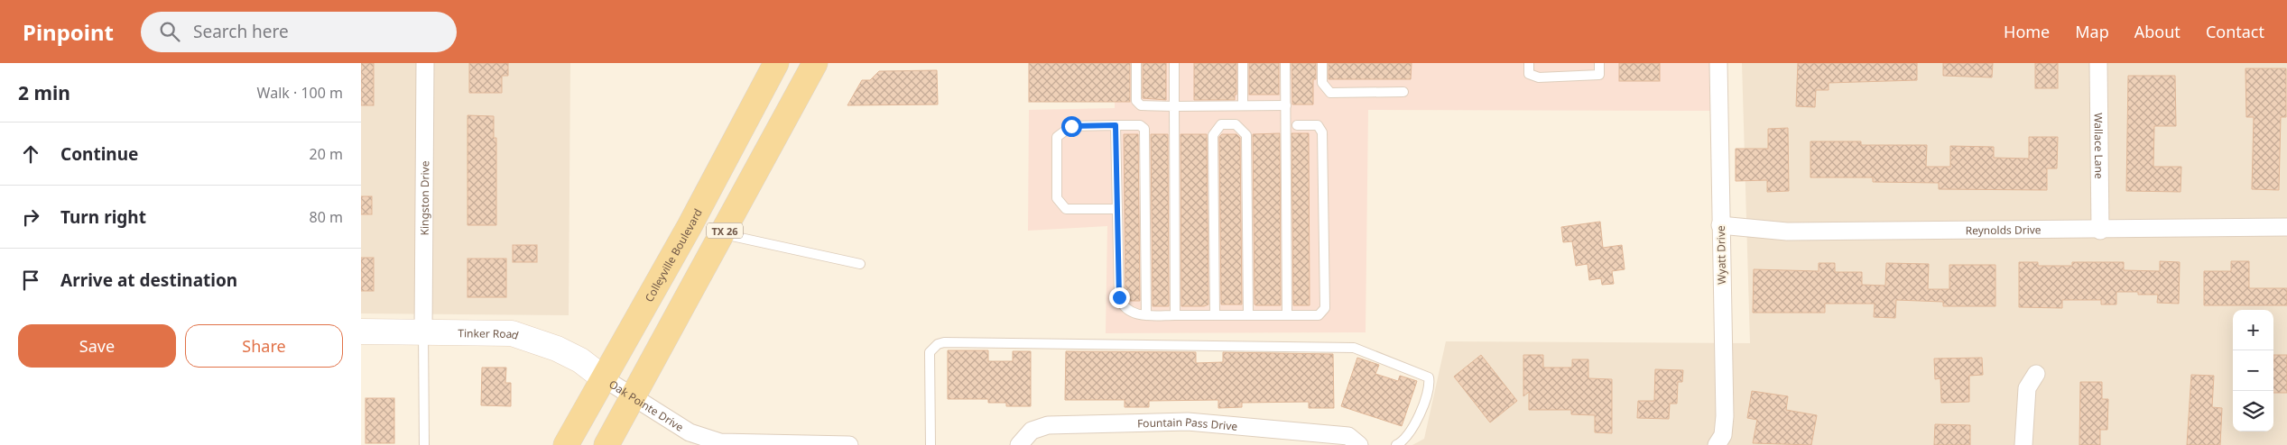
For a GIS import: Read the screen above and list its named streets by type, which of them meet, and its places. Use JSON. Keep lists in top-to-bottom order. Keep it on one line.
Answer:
{"streets":{"main road":["TX 26","Colleyville Boulevard","Tinker Road"],"street":["Wallace Lane","Kingston Drive","Reynolds Drive","Wyatt Drive","Oak Pointe Drive","Fountain Pass Drive"]},"crossings":[["Wallace Lane","Reynolds Drive"],["Kingston Drive","Tinker Road"],["TX 26","Oak Pointe Drive"],["Reynolds Drive","Wyatt Drive"],["Colleyville Boulevard","Tinker Road"],["Colleyville Boulevard","Oak Pointe Drive"],["Tinker Road","Oak Pointe Drive"]],"page":{"header":"Pinpoint","search":"Search here","nav":["Home","Map","About","Contact"],"heading":["2 min","Walk · 100 m"],"list":[["Continue","20 m"],["Turn right","80 m"],"Arrive at destination"],"map_buttons":["+","−"],"buttons":["Save","Share"]}}
